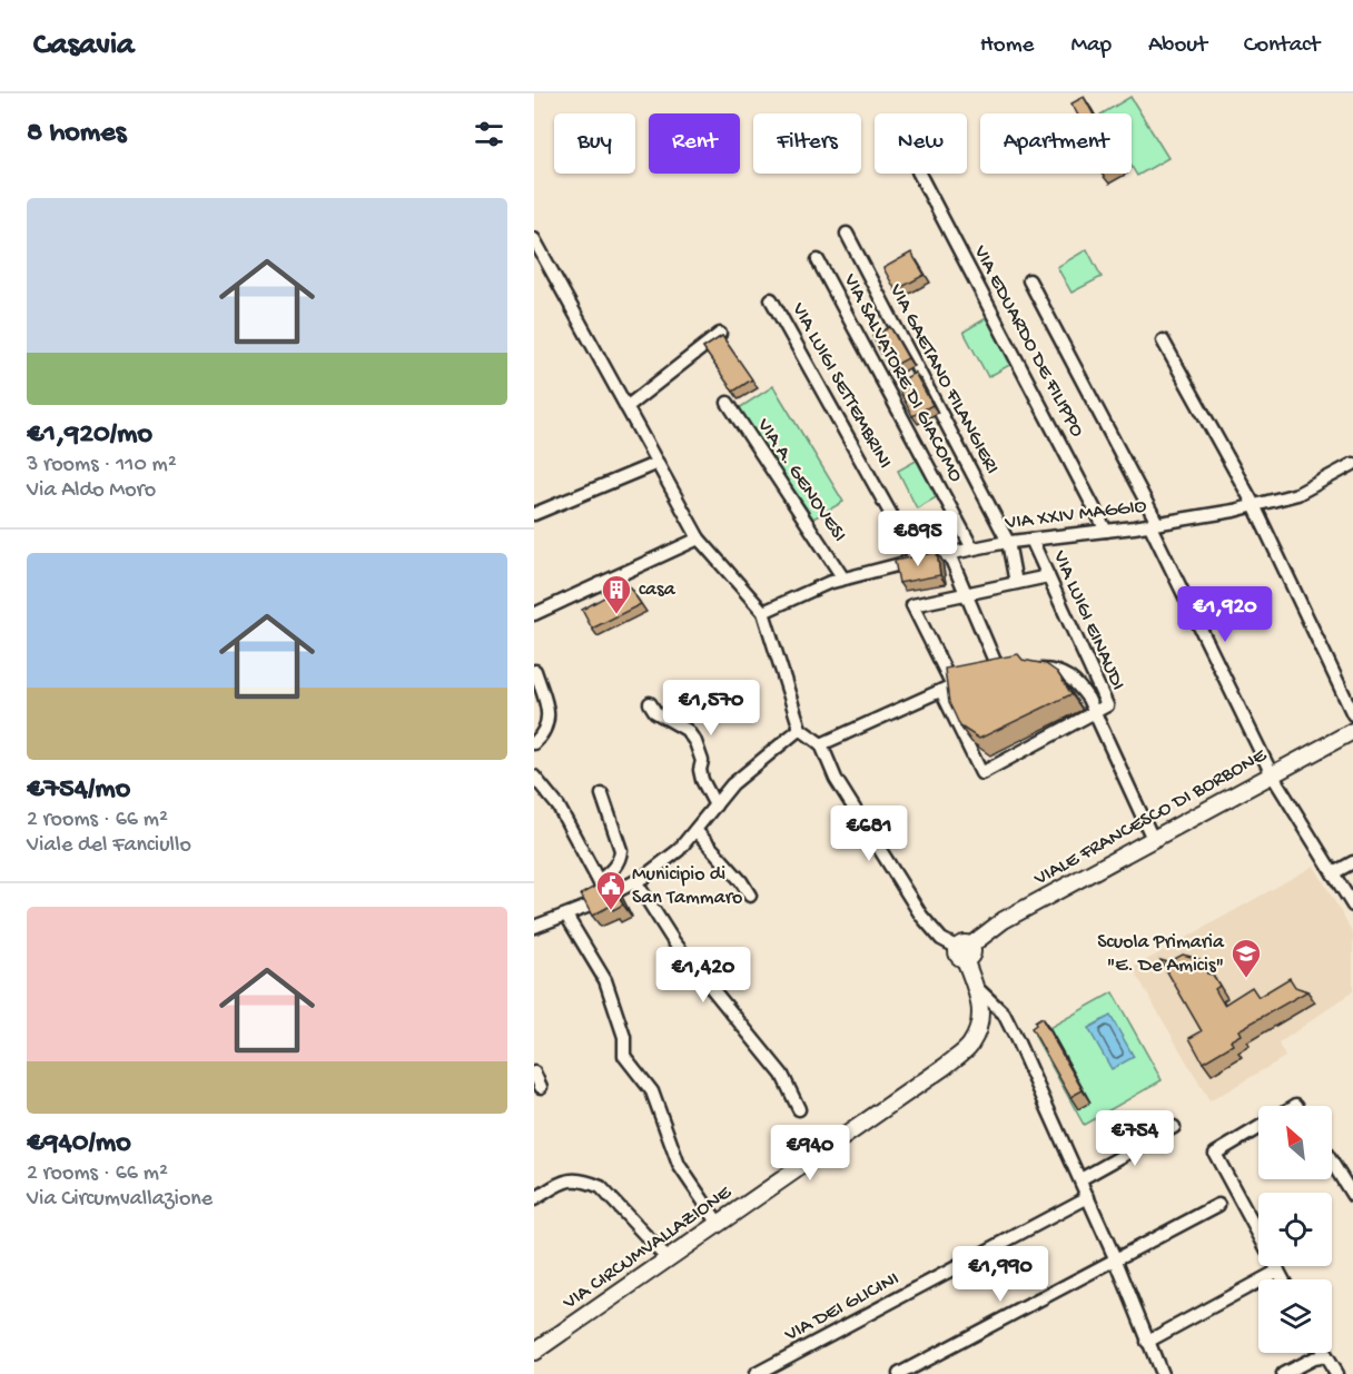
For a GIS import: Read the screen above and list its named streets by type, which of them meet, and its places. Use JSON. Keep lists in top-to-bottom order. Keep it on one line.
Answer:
{"streets":{"street":["VIA EDUARDO DE FILIPPO","VIA SALVATORE DI GIACOMO","VIA GAETANO FILANGIERI","VIA LUIGI SETTEMBRINI","VIA A. GENOVESI","VIA XXIV MAGGIO","VIA LUIGI EINAUDI","VIALE FRANCESCO DI BORBONE","VIA CIRCUMVALLAZIONE","VIA DEI GLICINI"]},"crossings":[["VIA EDUARDO DE FILIPPO","VIA XXIV MAGGIO"],["VIA SALVATORE DI GIACOMO","VIA XXIV MAGGIO"],["VIA GAETANO FILANGIERI","VIA XXIV MAGGIO"],["VIA LUIGI SETTEMBRINI","VIA XXIV MAGGIO"],["VIA A. GENOVESI","VIA XXIV MAGGIO"],["VIA XXIV MAGGIO","VIA LUIGI EINAUDI"],["VIALE FRANCESCO DI BORBONE","VIA CIRCUMVALLAZIONE"]],"places":{"building":["casa"],"public building":["Municipio di San Tammaro"],"school or university":["Scuola Primaria \"E. De Amicis\""]},"north":"top left","page":{"header":"Casavia","nav":["Home","Map","About","Contact"],"heading":"8 homes","chip":["Buy","Rent","Filters","New","Apartment"],"list":[{"name":"€1,920/mo","note":"3 rooms · 110 m² · Via Aldo Moro"},{"name":"€754/mo","note":"2 rooms · 66 m² · Viale del Fanciullo"},{"name":"€940/mo","note":"2 rooms · 66 m² · Via Circumvallazione"}],"price":["€895","€1,920","€1,570","€681","€1,420","€754","€940","€1,990"]}}
